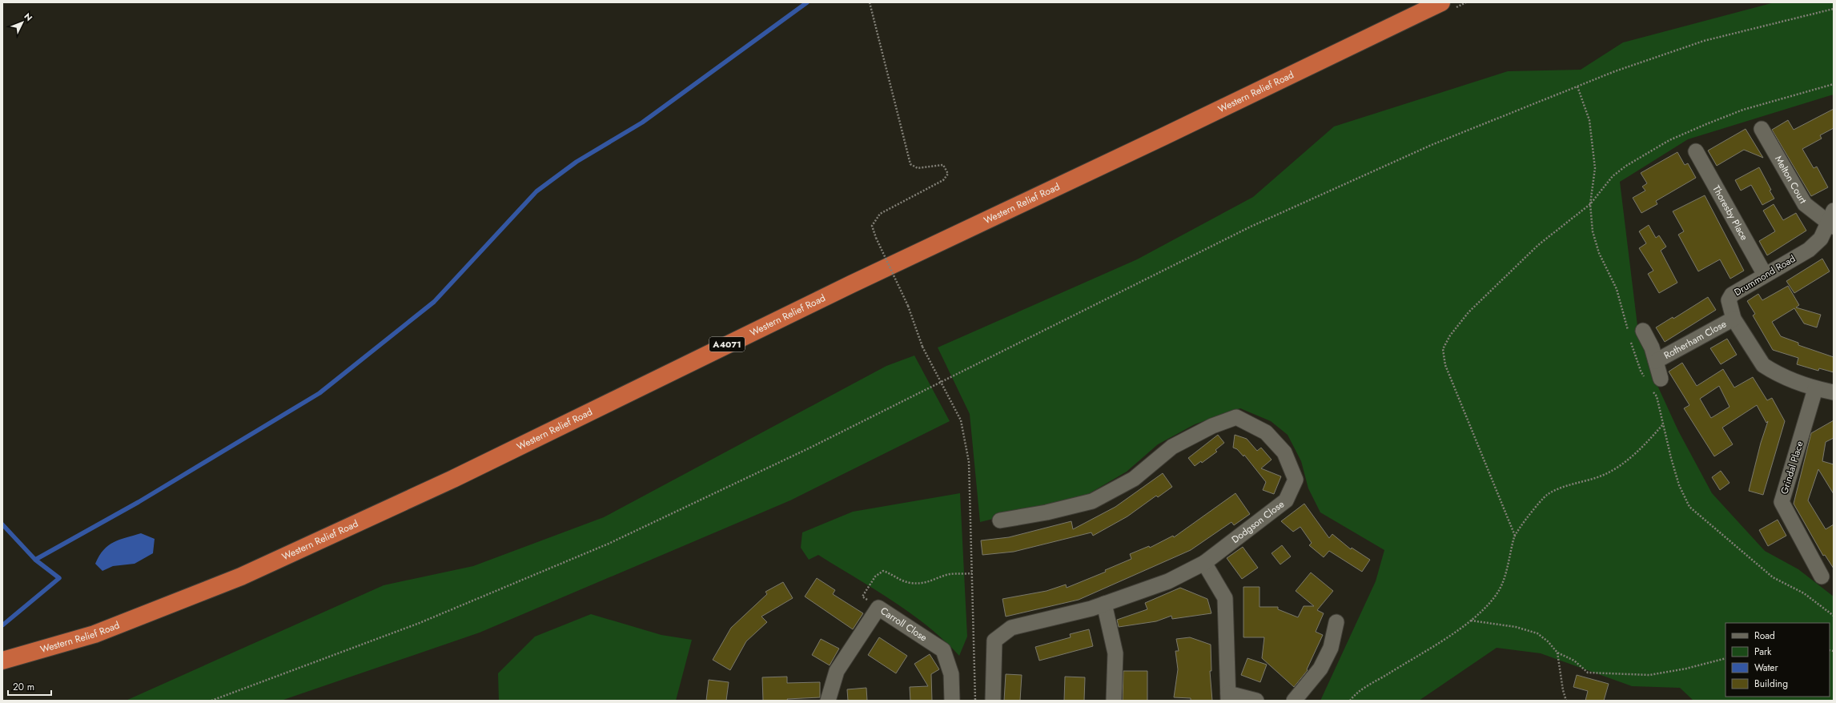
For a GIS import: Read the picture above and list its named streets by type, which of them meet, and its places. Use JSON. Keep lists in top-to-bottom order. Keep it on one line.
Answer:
{"streets":{"highway":["Western Relief Road","A4071"],"street":["Melton Court","Thoresby Place","Drummond Road","Rotherham Close","Grindal Place","Dodgson Close","Carroll Close"]},"crossings":[["Melton Court","Drummond Road"],["Thoresby Place","Drummond Road"],["Drummond Road","Rotherham Close"],["Drummond Road","Grindal Place"]],"legend":["Road","Park","Water","Building"],"scale_bar":"20 m","north":"top right"}
